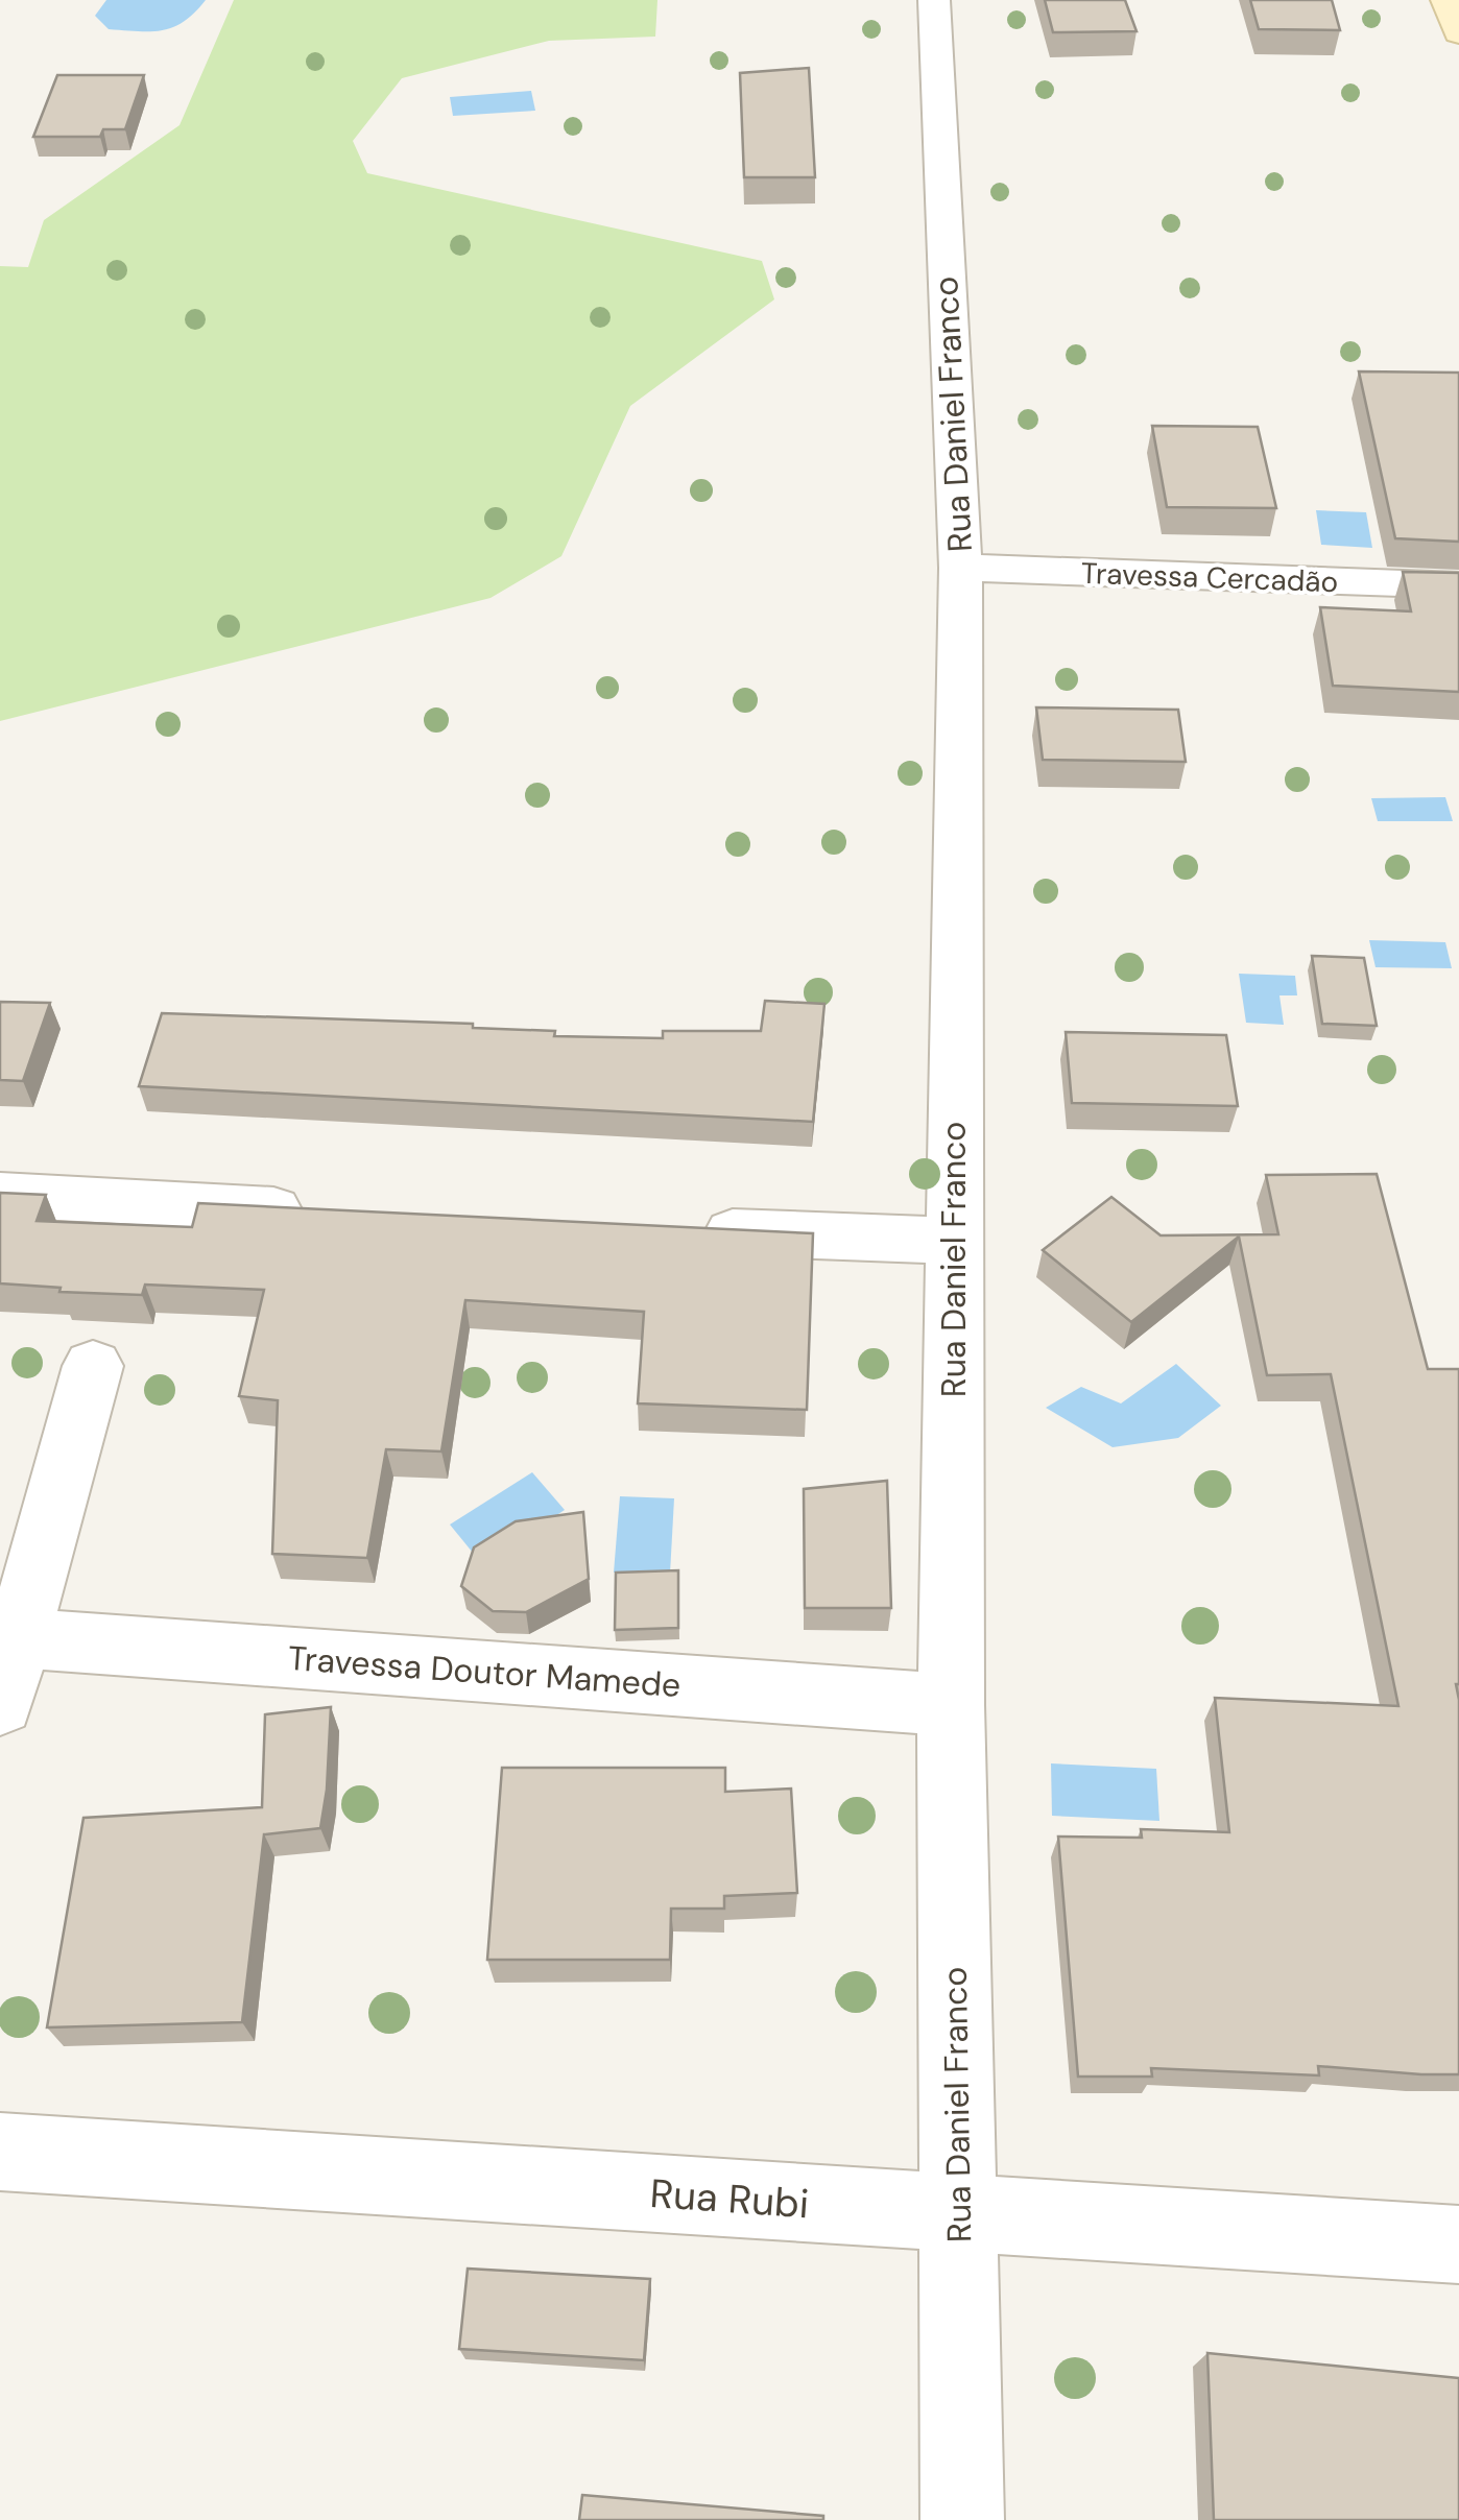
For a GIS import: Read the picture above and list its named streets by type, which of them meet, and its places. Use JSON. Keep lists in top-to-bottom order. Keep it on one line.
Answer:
{"streets":{"street":["Rua Daniel Franco","Travessa Cercadão","Travessa Doutor Mamede","Rua Rubi"]},"crossings":[["Rua Daniel Franco","Travessa Cercadão"],["Rua Daniel Franco","Travessa Doutor Mamede"],["Rua Daniel Franco","Rua Rubi"]]}
